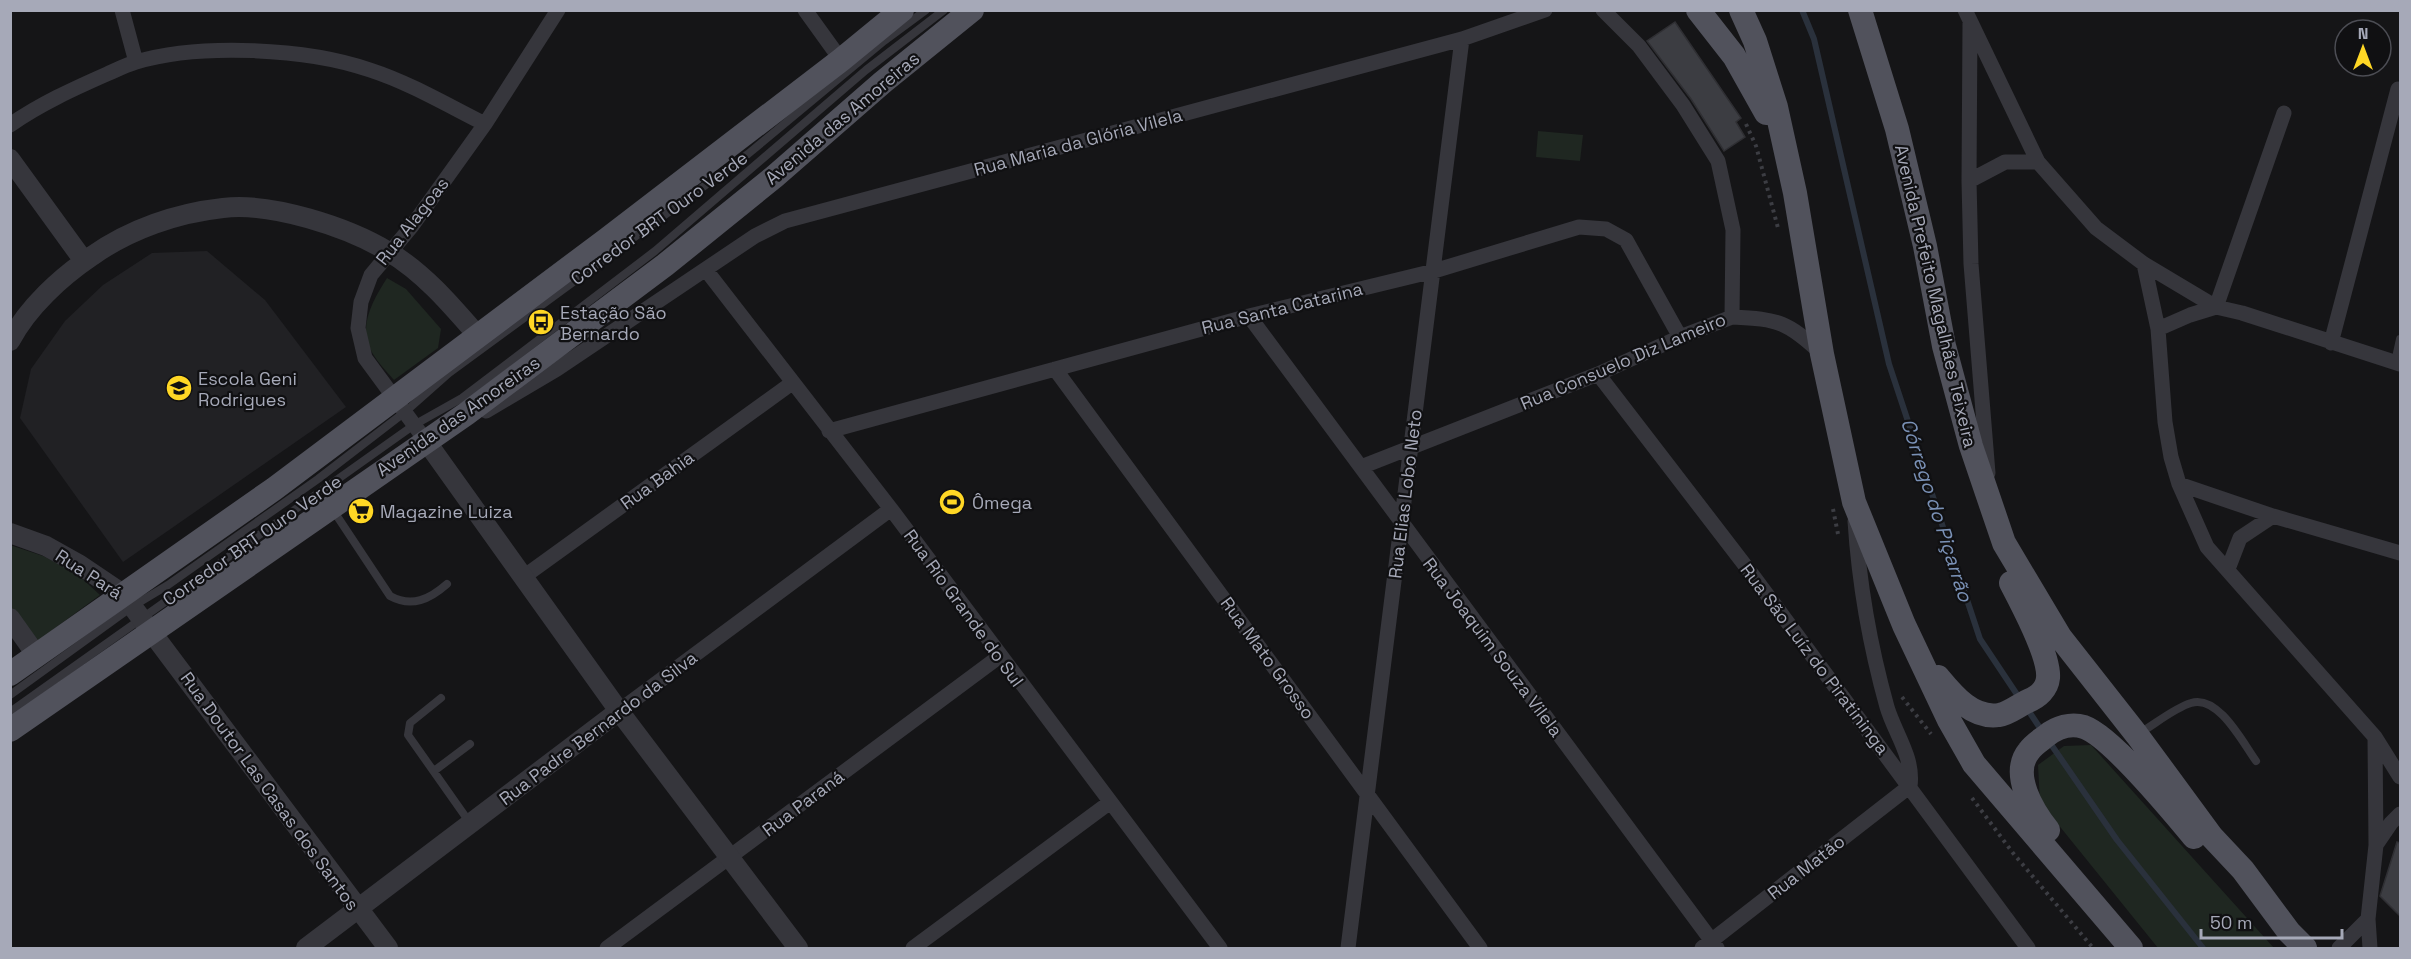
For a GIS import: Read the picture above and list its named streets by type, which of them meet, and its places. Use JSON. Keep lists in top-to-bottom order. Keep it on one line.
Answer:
{"streets":{"main road":["Avenida das Amoreiras","Avenida Prefeito Magalhães Teixeira"],"street":["Rua Maria da Glória Vilela","Rua Alagoas","Rua Santa Catarina","Rua Consuelo Diz Lameiro","Rua Bahia","Rua Elias Lobo Neto","Rua Pará","Rua Rio Grande do Sul","Rua Joaquim Souza Vilela","Rua Mato Grosso","Rua São Luíz do Piratininga","Rua Padre Bernardo da Silva","Rua Doutor Las Casas dos Santos","Rua Paraná","Rua Matão"],"lane":["Corredor BRT Ouro Verde"]},"crossings":[["Avenida das Amoreiras","Rua Maria da Glória Vilela"],["Avenida das Amoreiras","Corredor BRT Ouro Verde"],["Avenida das Amoreiras","Rua Alagoas"],["Avenida das Amoreiras","Rua Pará"],["Avenida das Amoreiras","Rua Doutor Las Casas dos Santos"],["Rua Maria da Glória Vilela","Rua Elias Lobo Neto"],["Rua Maria da Glória Vilela","Rua Rio Grande do Sul"],["Corredor BRT Ouro Verde","Rua Alagoas"],["Corredor BRT Ouro Verde","Rua Pará"],["Corredor BRT Ouro Verde","Rua Doutor Las Casas dos Santos"],["Rua Santa Catarina","Rua Consuelo Diz Lameiro"],["Rua Santa Catarina","Rua Elias Lobo Neto"],["Rua Santa Catarina","Rua Rio Grande do Sul"],["Rua Santa Catarina","Rua Joaquim Souza Vilela"],["Rua Santa Catarina","Rua Mato Grosso"],["Rua Consuelo Diz Lameiro","Rua Elias Lobo Neto"],["Rua Consuelo Diz Lameiro","Rua Joaquim Souza Vilela"],["Rua Consuelo Diz Lameiro","Rua São Luíz do Piratininga"],["Rua Bahia","Rua Rio Grande do Sul"],["Rua Elias Lobo Neto","Rua Joaquim Souza Vilela"],["Rua Elias Lobo Neto","Rua Mato Grosso"],["Rua Pará","Rua Doutor Las Casas dos Santos"],["Rua Rio Grande do Sul","Rua Padre Bernardo da Silva"],["Rua Rio Grande do Sul","Rua Paraná"],["Rua Joaquim Souza Vilela","Rua Matão"],["Rua São Luíz do Piratininga","Rua Matão"],["Rua Padre Bernardo da Silva","Rua Doutor Las Casas dos Santos"]],"water":["Córrego do Piçarrão"],"places":{"bus stop":["Estação São Bernardo"],"school or university":["Escola Geni Rodrigues"],"sports":["Ômega"],"supermarket":["Magazine Luiza"]},"scale_bar":"50 m","north":"top"}
